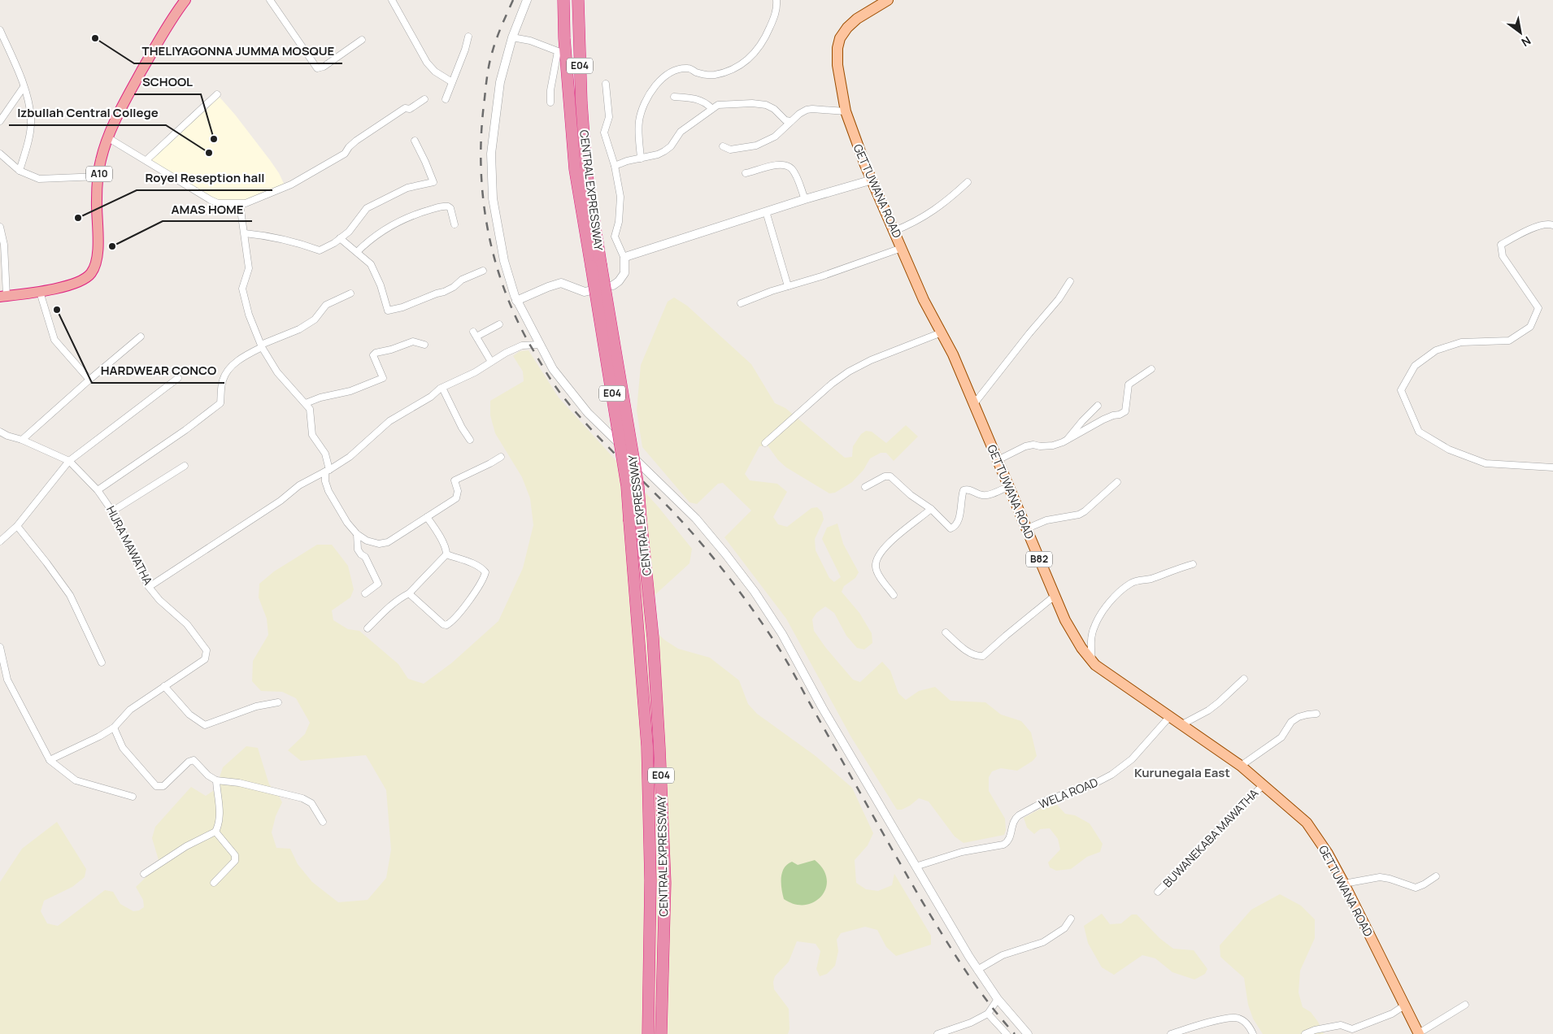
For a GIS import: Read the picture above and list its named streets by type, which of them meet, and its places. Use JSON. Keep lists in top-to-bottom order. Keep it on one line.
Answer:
{"streets":{"highway":["E04","A10","CENTRAL EXPRESSWAY"],"main road":["GETTUWANA ROAD","B82"],"street":["HIJRA MAWATHA","WELA ROAD","BUWANEKABA MAWATHA"]},"crossings":[["GETTUWANA ROAD","WELA ROAD"],["GETTUWANA ROAD","BUWANEKABA MAWATHA"]],"districts":["Kurunegala East"],"places":["THELIYAGONNA JUMMA MOSQUE","SCHOOL","Izbullah Central College","Royel Reseption hall","AMAS HOME","HARDWEAR CONCO"],"north":"bottom right"}
